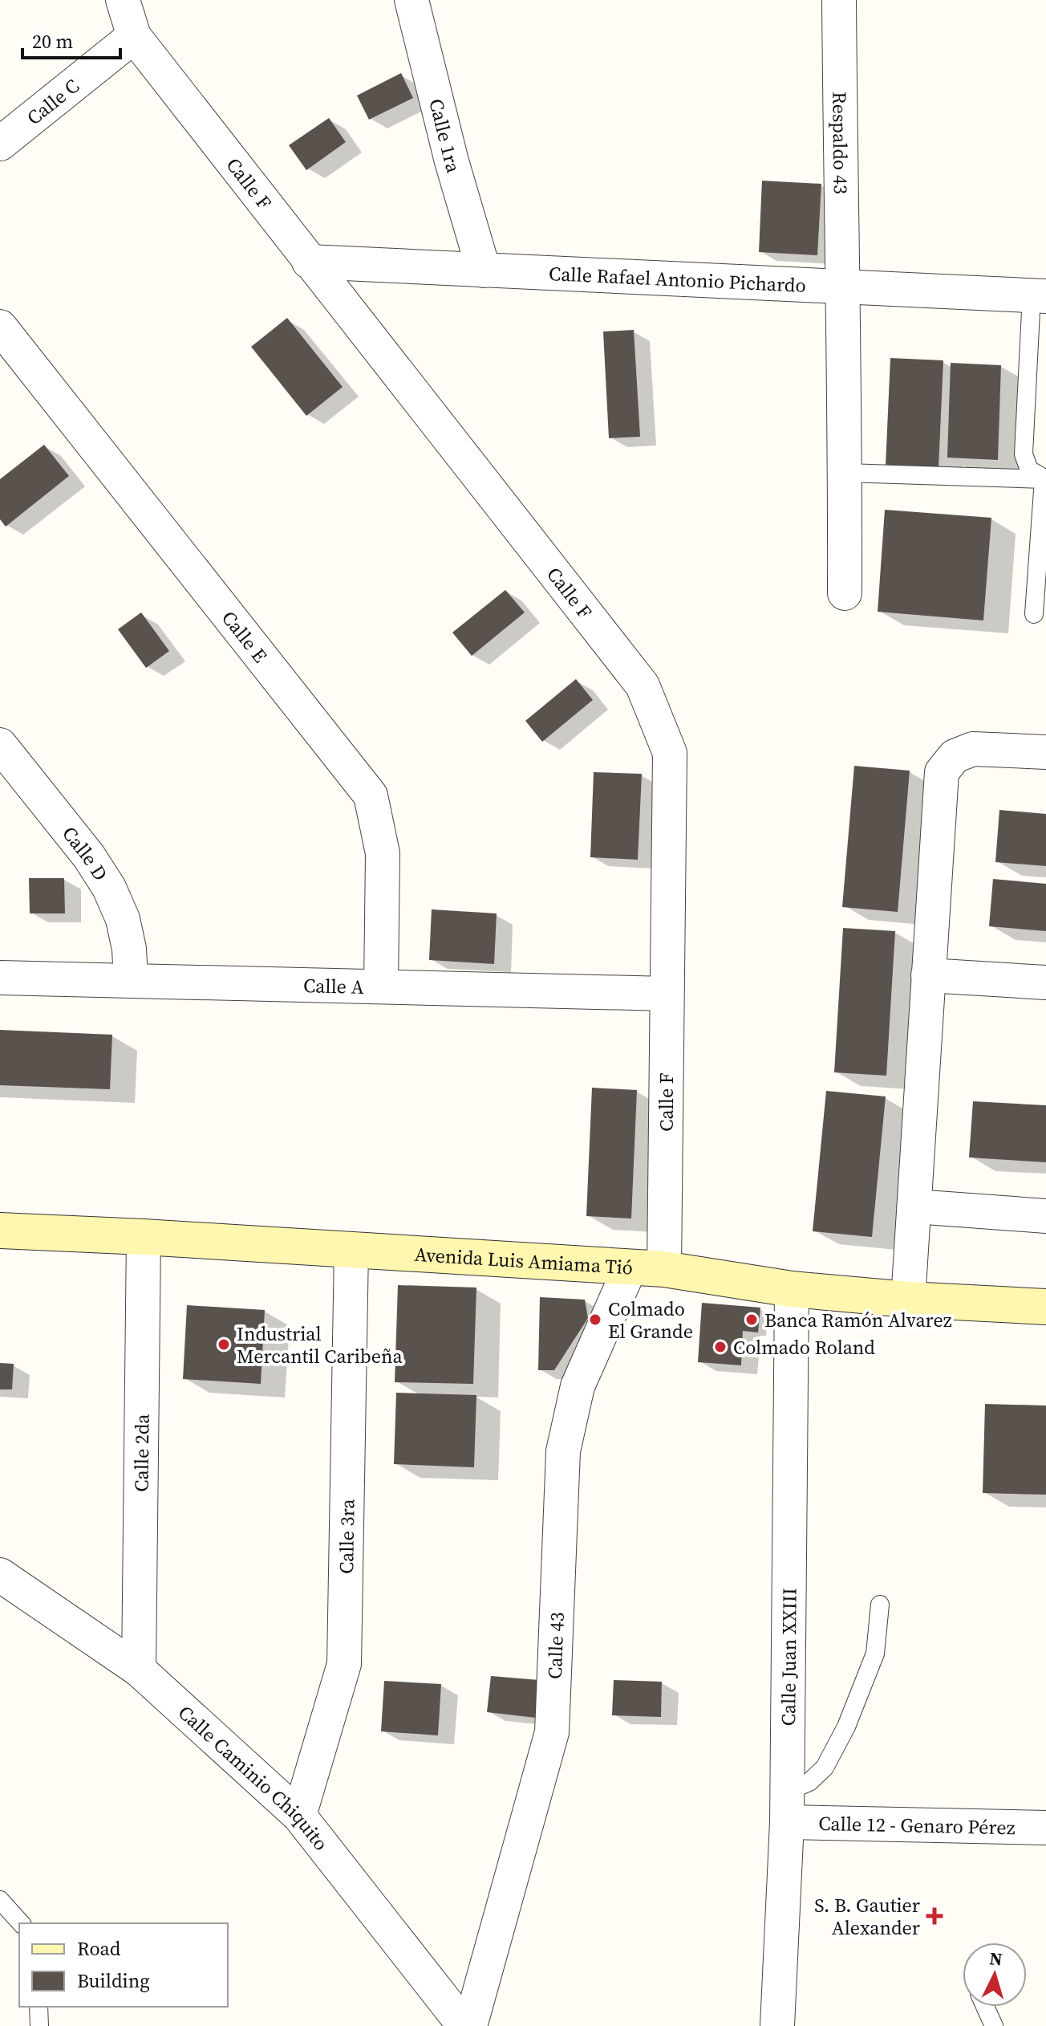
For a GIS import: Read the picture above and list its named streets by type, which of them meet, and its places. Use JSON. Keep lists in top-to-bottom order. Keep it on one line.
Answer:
{"streets":{"main road":["Avenida Luis Amiama Tió"],"street":["Calle C","Calle 1ra","Respaldo 43","Calle F","Calle Rafael Antonio Pichardo","Calle E","Calle D","Calle A","Calle 2da","Calle 3ra","Calle 43","Calle Juan XXIII","Calle Caminio Chiquito","Calle 12 - Genaro Pérez"]},"crossings":[["Calle C","Calle F"],["Calle 1ra","Calle Rafael Antonio Pichardo"],["Respaldo 43","Calle Rafael Antonio Pichardo"],["Calle F","Calle Rafael Antonio Pichardo"],["Calle F","Calle A"],["Calle F","Avenida Luis Amiama Tió"],["Calle F","Calle 43"],["Calle E","Calle A"],["Calle D","Calle A"],["Avenida Luis Amiama Tió","Calle 2da"],["Avenida Luis Amiama Tió","Calle 3ra"],["Avenida Luis Amiama Tió","Calle 43"],["Avenida Luis Amiama Tió","Calle Juan XXIII"],["Calle 2da","Calle Caminio Chiquito"],["Calle 3ra","Calle Caminio Chiquito"],["Calle Juan XXIII","Calle 12 - Genaro Pérez"]],"places":{"other":["Colmado El Grande","Banca Ramón Alvarez","Industrial Mercantil Caribeña","Colmado Roland"],"health":["S. B. Gautier Alexander"]},"legend":["Road","Building"],"scale_bar":"20 m","north":"top"}
